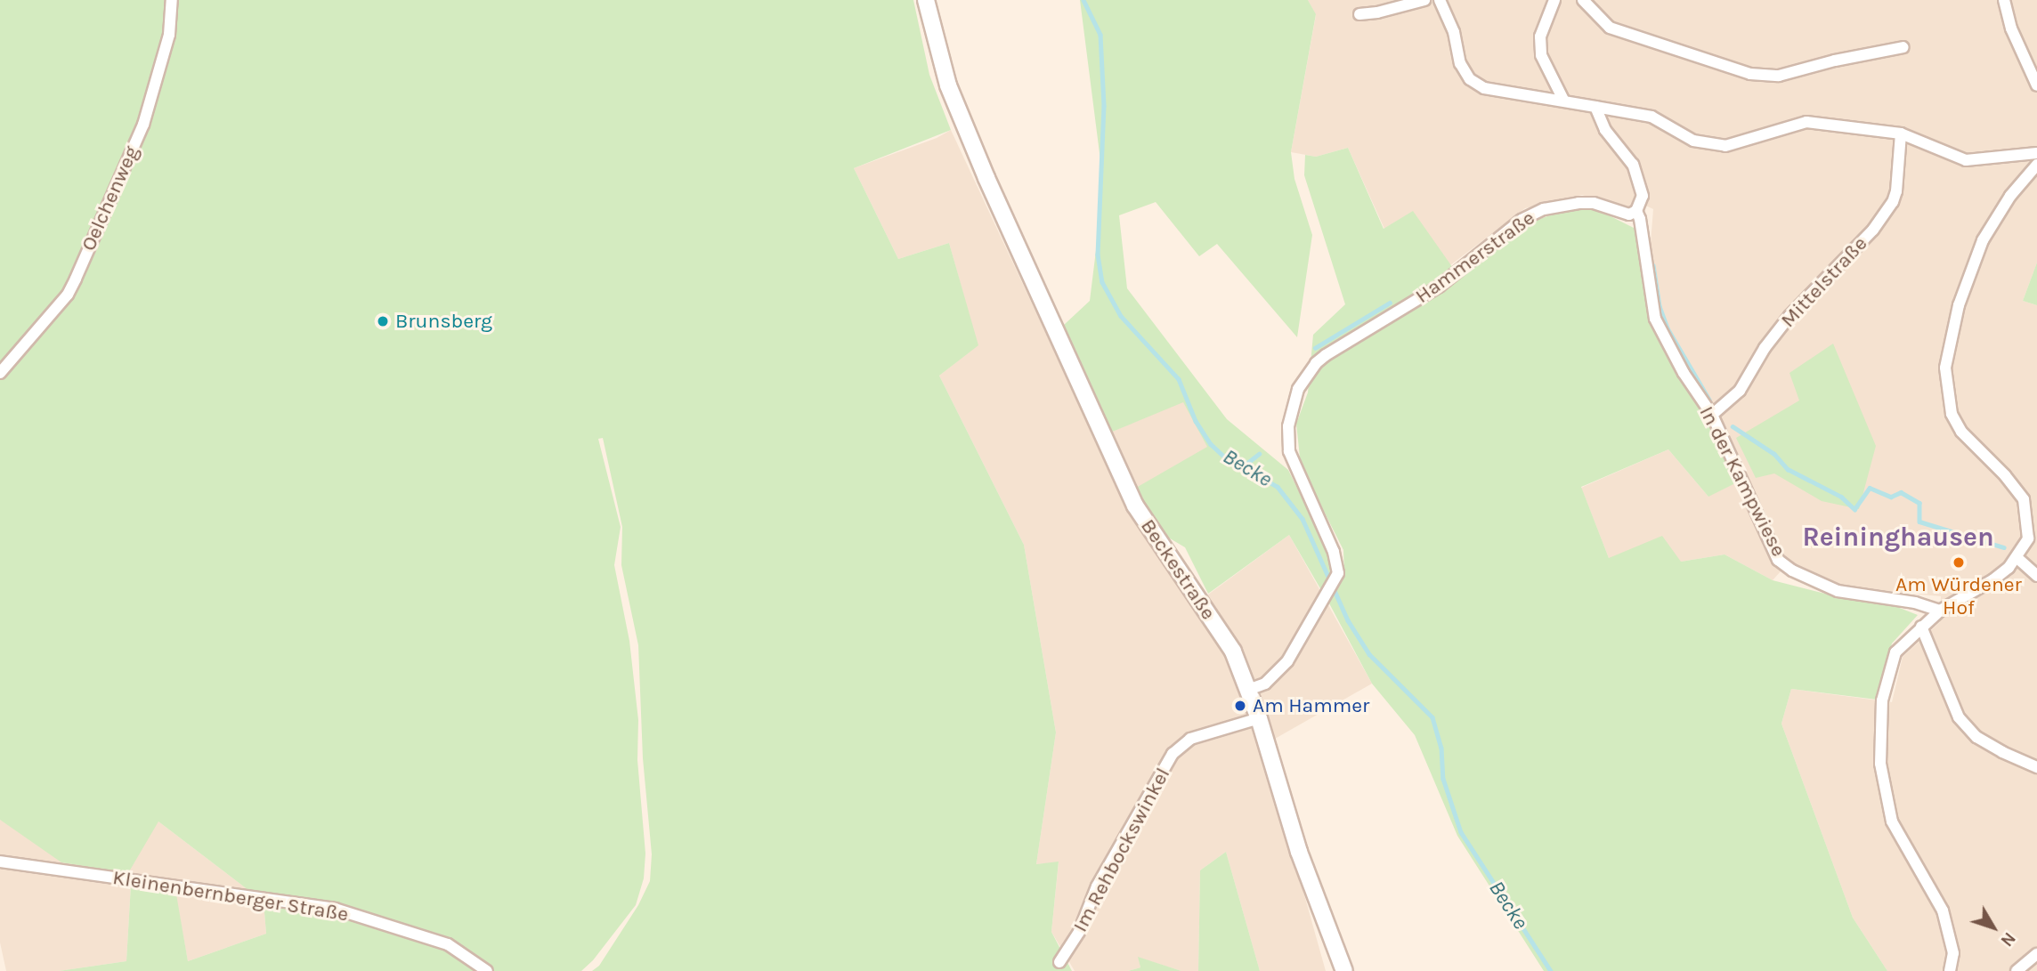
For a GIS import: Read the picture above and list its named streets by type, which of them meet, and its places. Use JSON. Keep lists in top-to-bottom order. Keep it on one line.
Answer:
{"streets":{"main road":["Beckestraße"],"street":["Oelchenweg","Hammerstraße","Mittelstraße","In der Kampwiese","Im Rehbockswinkel","Kleinenbernberger Straße"]},"crossings":[["Hammerstraße","In der Kampwiese"],["Hammerstraße","Beckestraße"],["Mittelstraße","In der Kampwiese"],["Beckestraße","Im Rehbockswinkel"]],"districts":["Reininghausen"],"water":["Becke"],"places":["Brunsberg","Am Würdener Hof","Am Hammer"],"north":"bottom right"}
